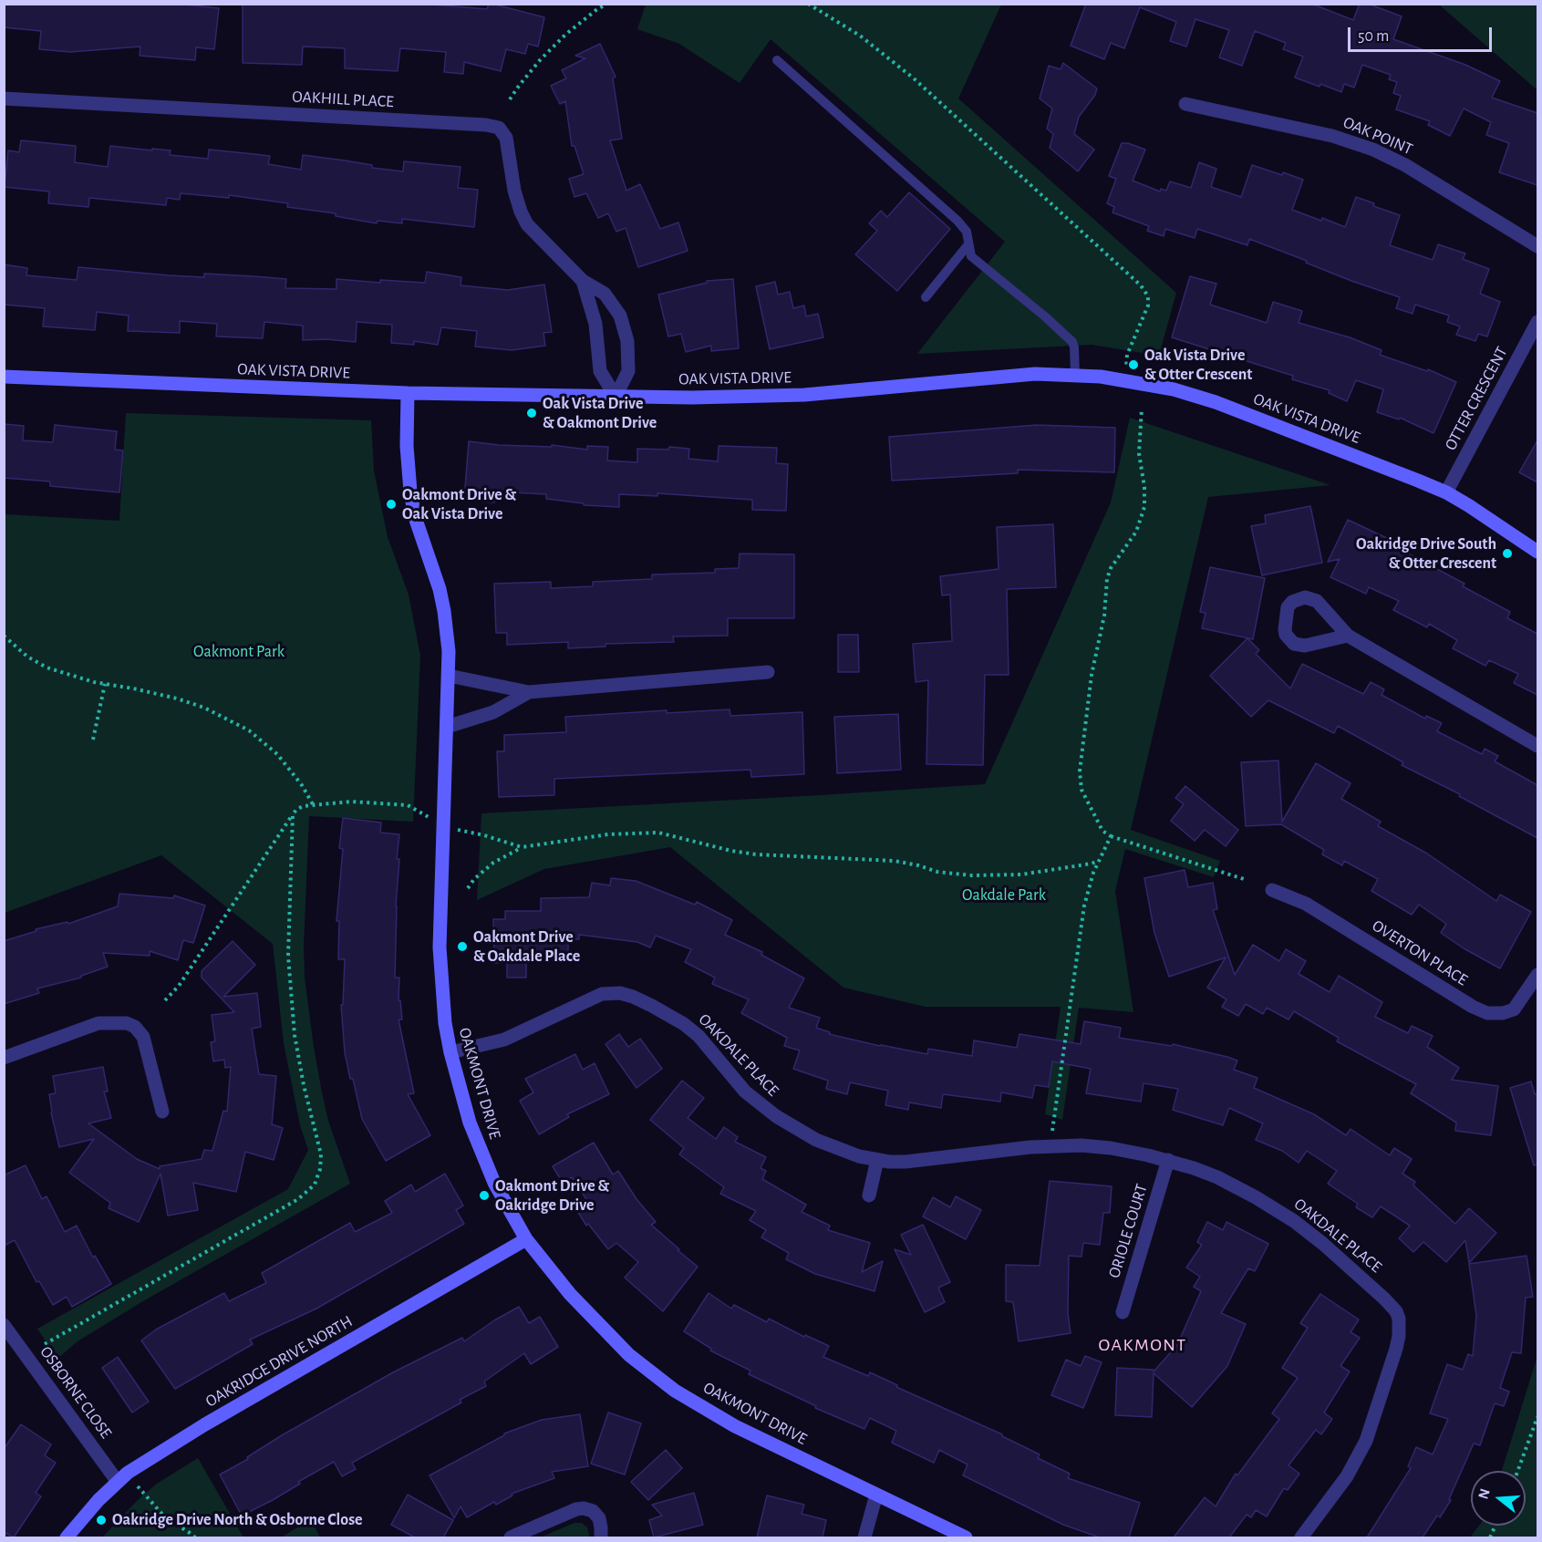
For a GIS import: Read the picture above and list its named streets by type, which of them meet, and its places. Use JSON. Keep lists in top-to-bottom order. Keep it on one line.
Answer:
{"streets":{"street":["OAKHILL PLACE","OAK POINT","OAK VISTA DRIVE","OTTER CRESCENT","OVERTON PLACE","OAKDALE PLACE","OAKMONT DRIVE","ORIOLE COURT","OAKRIDGE DRIVE NORTH","OSBORNE CLOSE"]},"crossings":[["OAKHILL PLACE","OAK VISTA DRIVE"],["OAK VISTA DRIVE","OTTER CRESCENT"],["OAK VISTA DRIVE","OAKMONT DRIVE"],["OAKDALE PLACE","OAKMONT DRIVE"],["OAKDALE PLACE","ORIOLE COURT"],["OAKMONT DRIVE","OAKRIDGE DRIVE NORTH"],["OAKRIDGE DRIVE NORTH","OSBORNE CLOSE"]],"districts":["OAKMONT"],"parks":["Oakmont Park","Oakdale Park"],"places":["Oak Vista Drive & Otter Crescent","Oak Vista Drive & Oakmont Drive","Oakmont Drive & Oak Vista Drive","Oakridge Drive South & Otter Crescent","Oakmont Drive & Oakdale Place","Oakmont Drive & Oakridge Drive","Oakridge Drive North & Osborne Close"],"scale_bar":"50 m","north":"left"}
